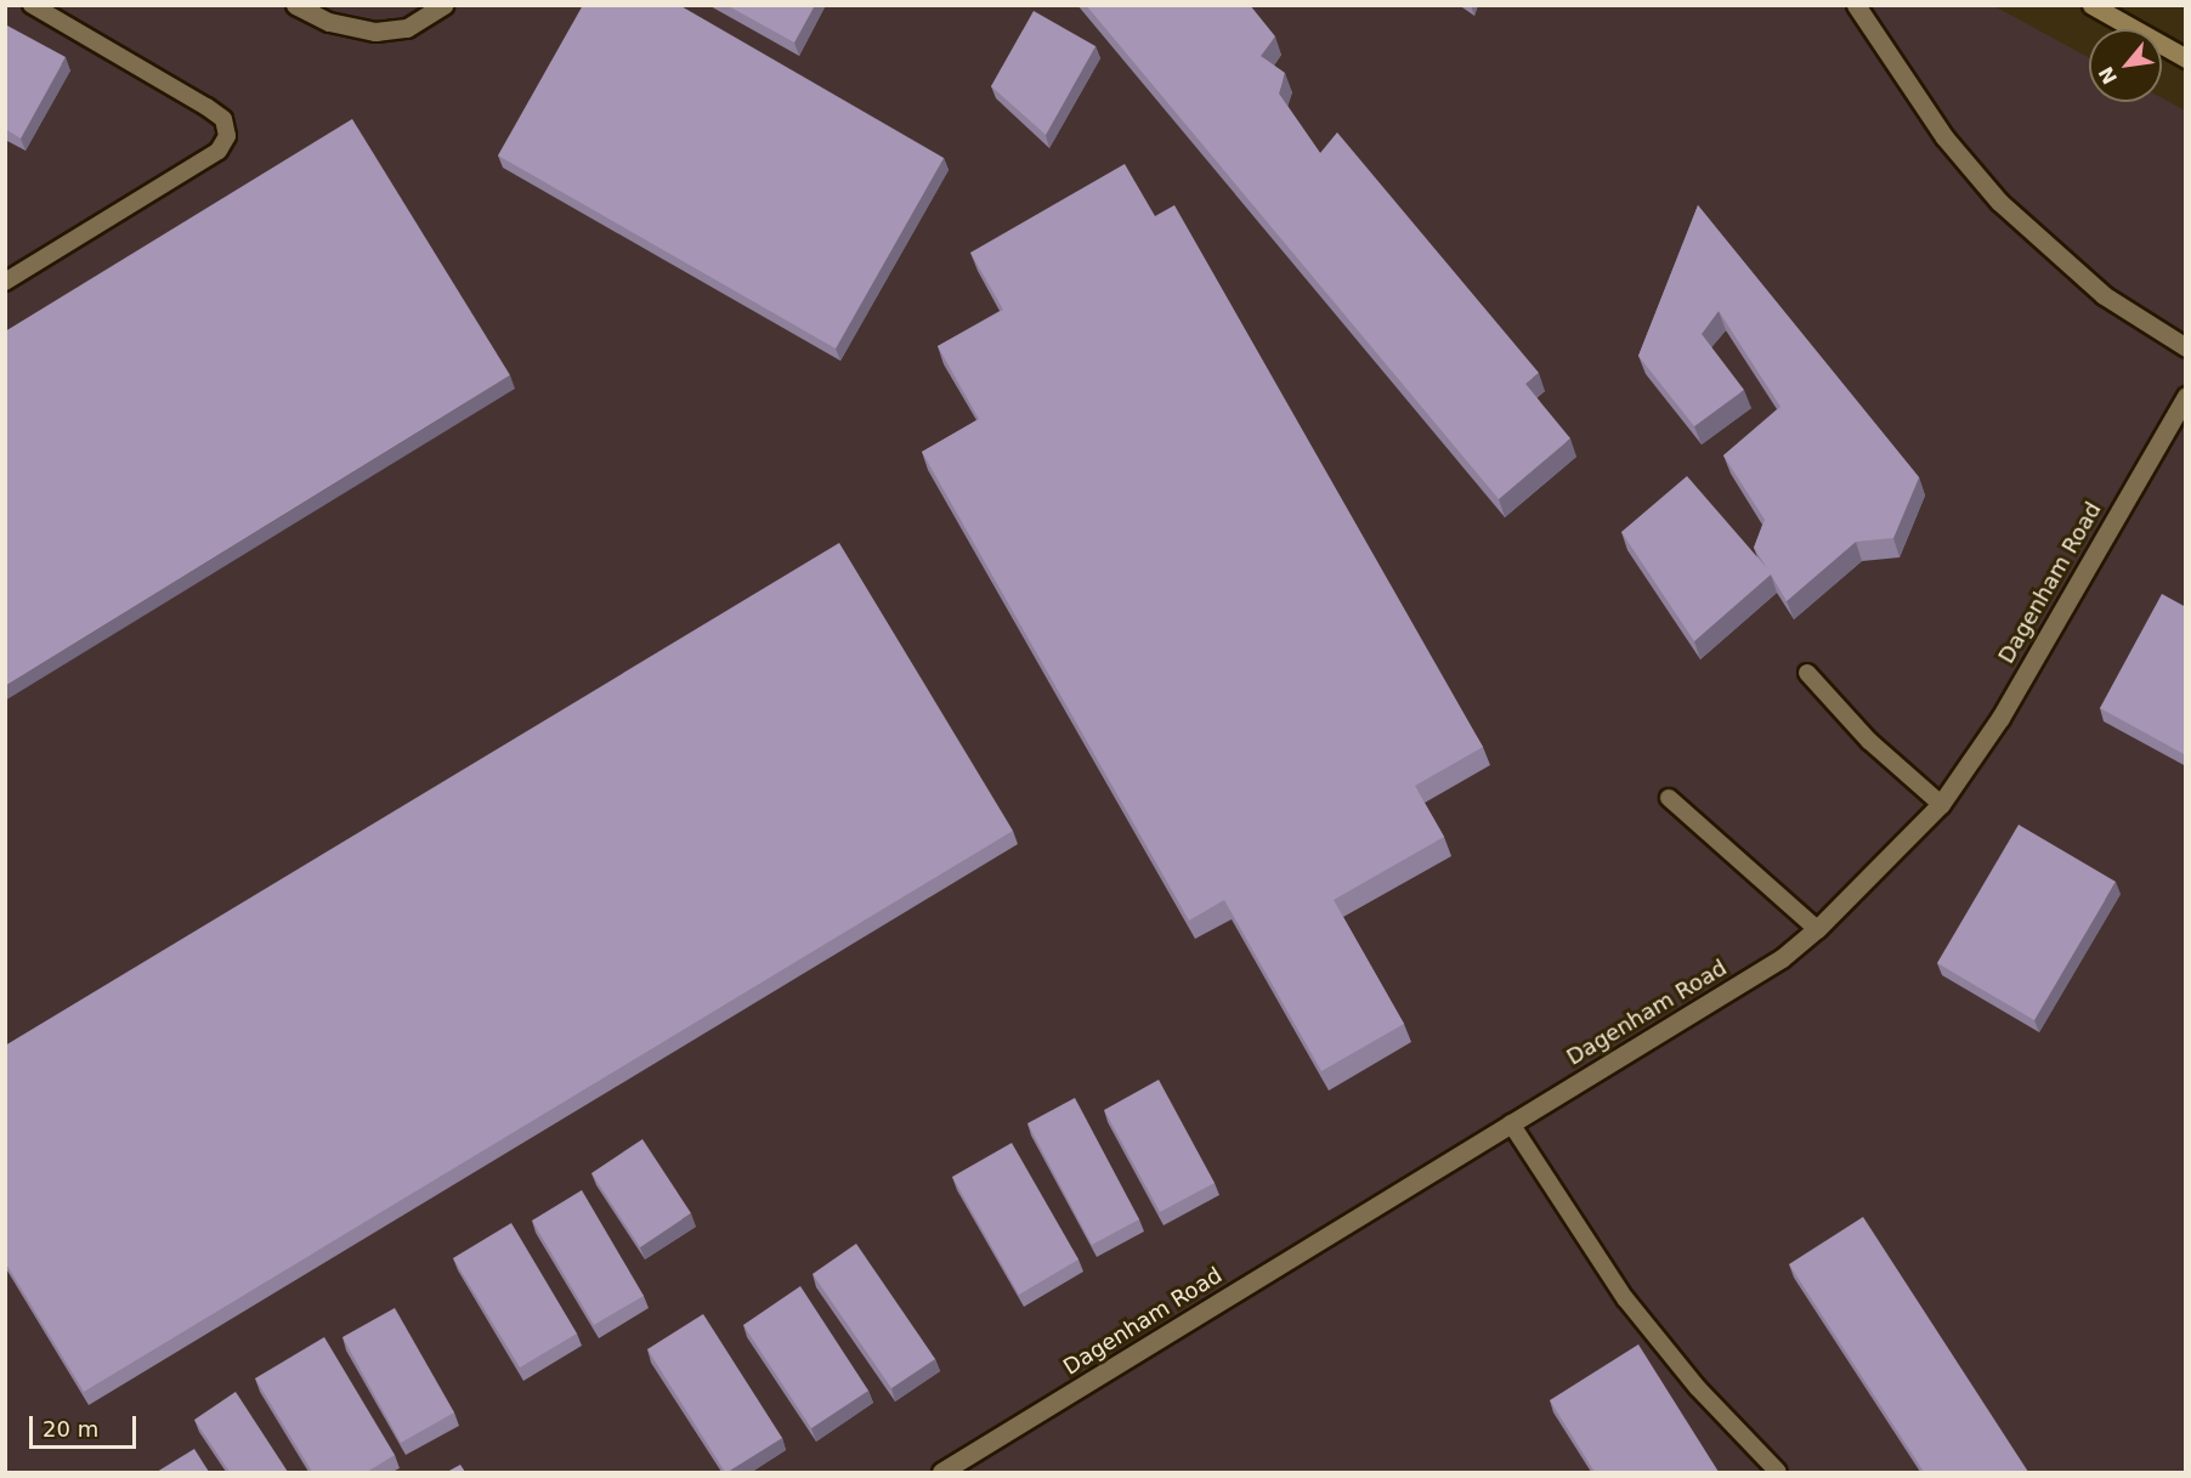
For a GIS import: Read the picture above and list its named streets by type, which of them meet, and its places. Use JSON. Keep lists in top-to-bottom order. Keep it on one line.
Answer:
{"streets":{"street":["Dagenham Road"]},"scale_bar":"20 m","north":"bottom left"}
